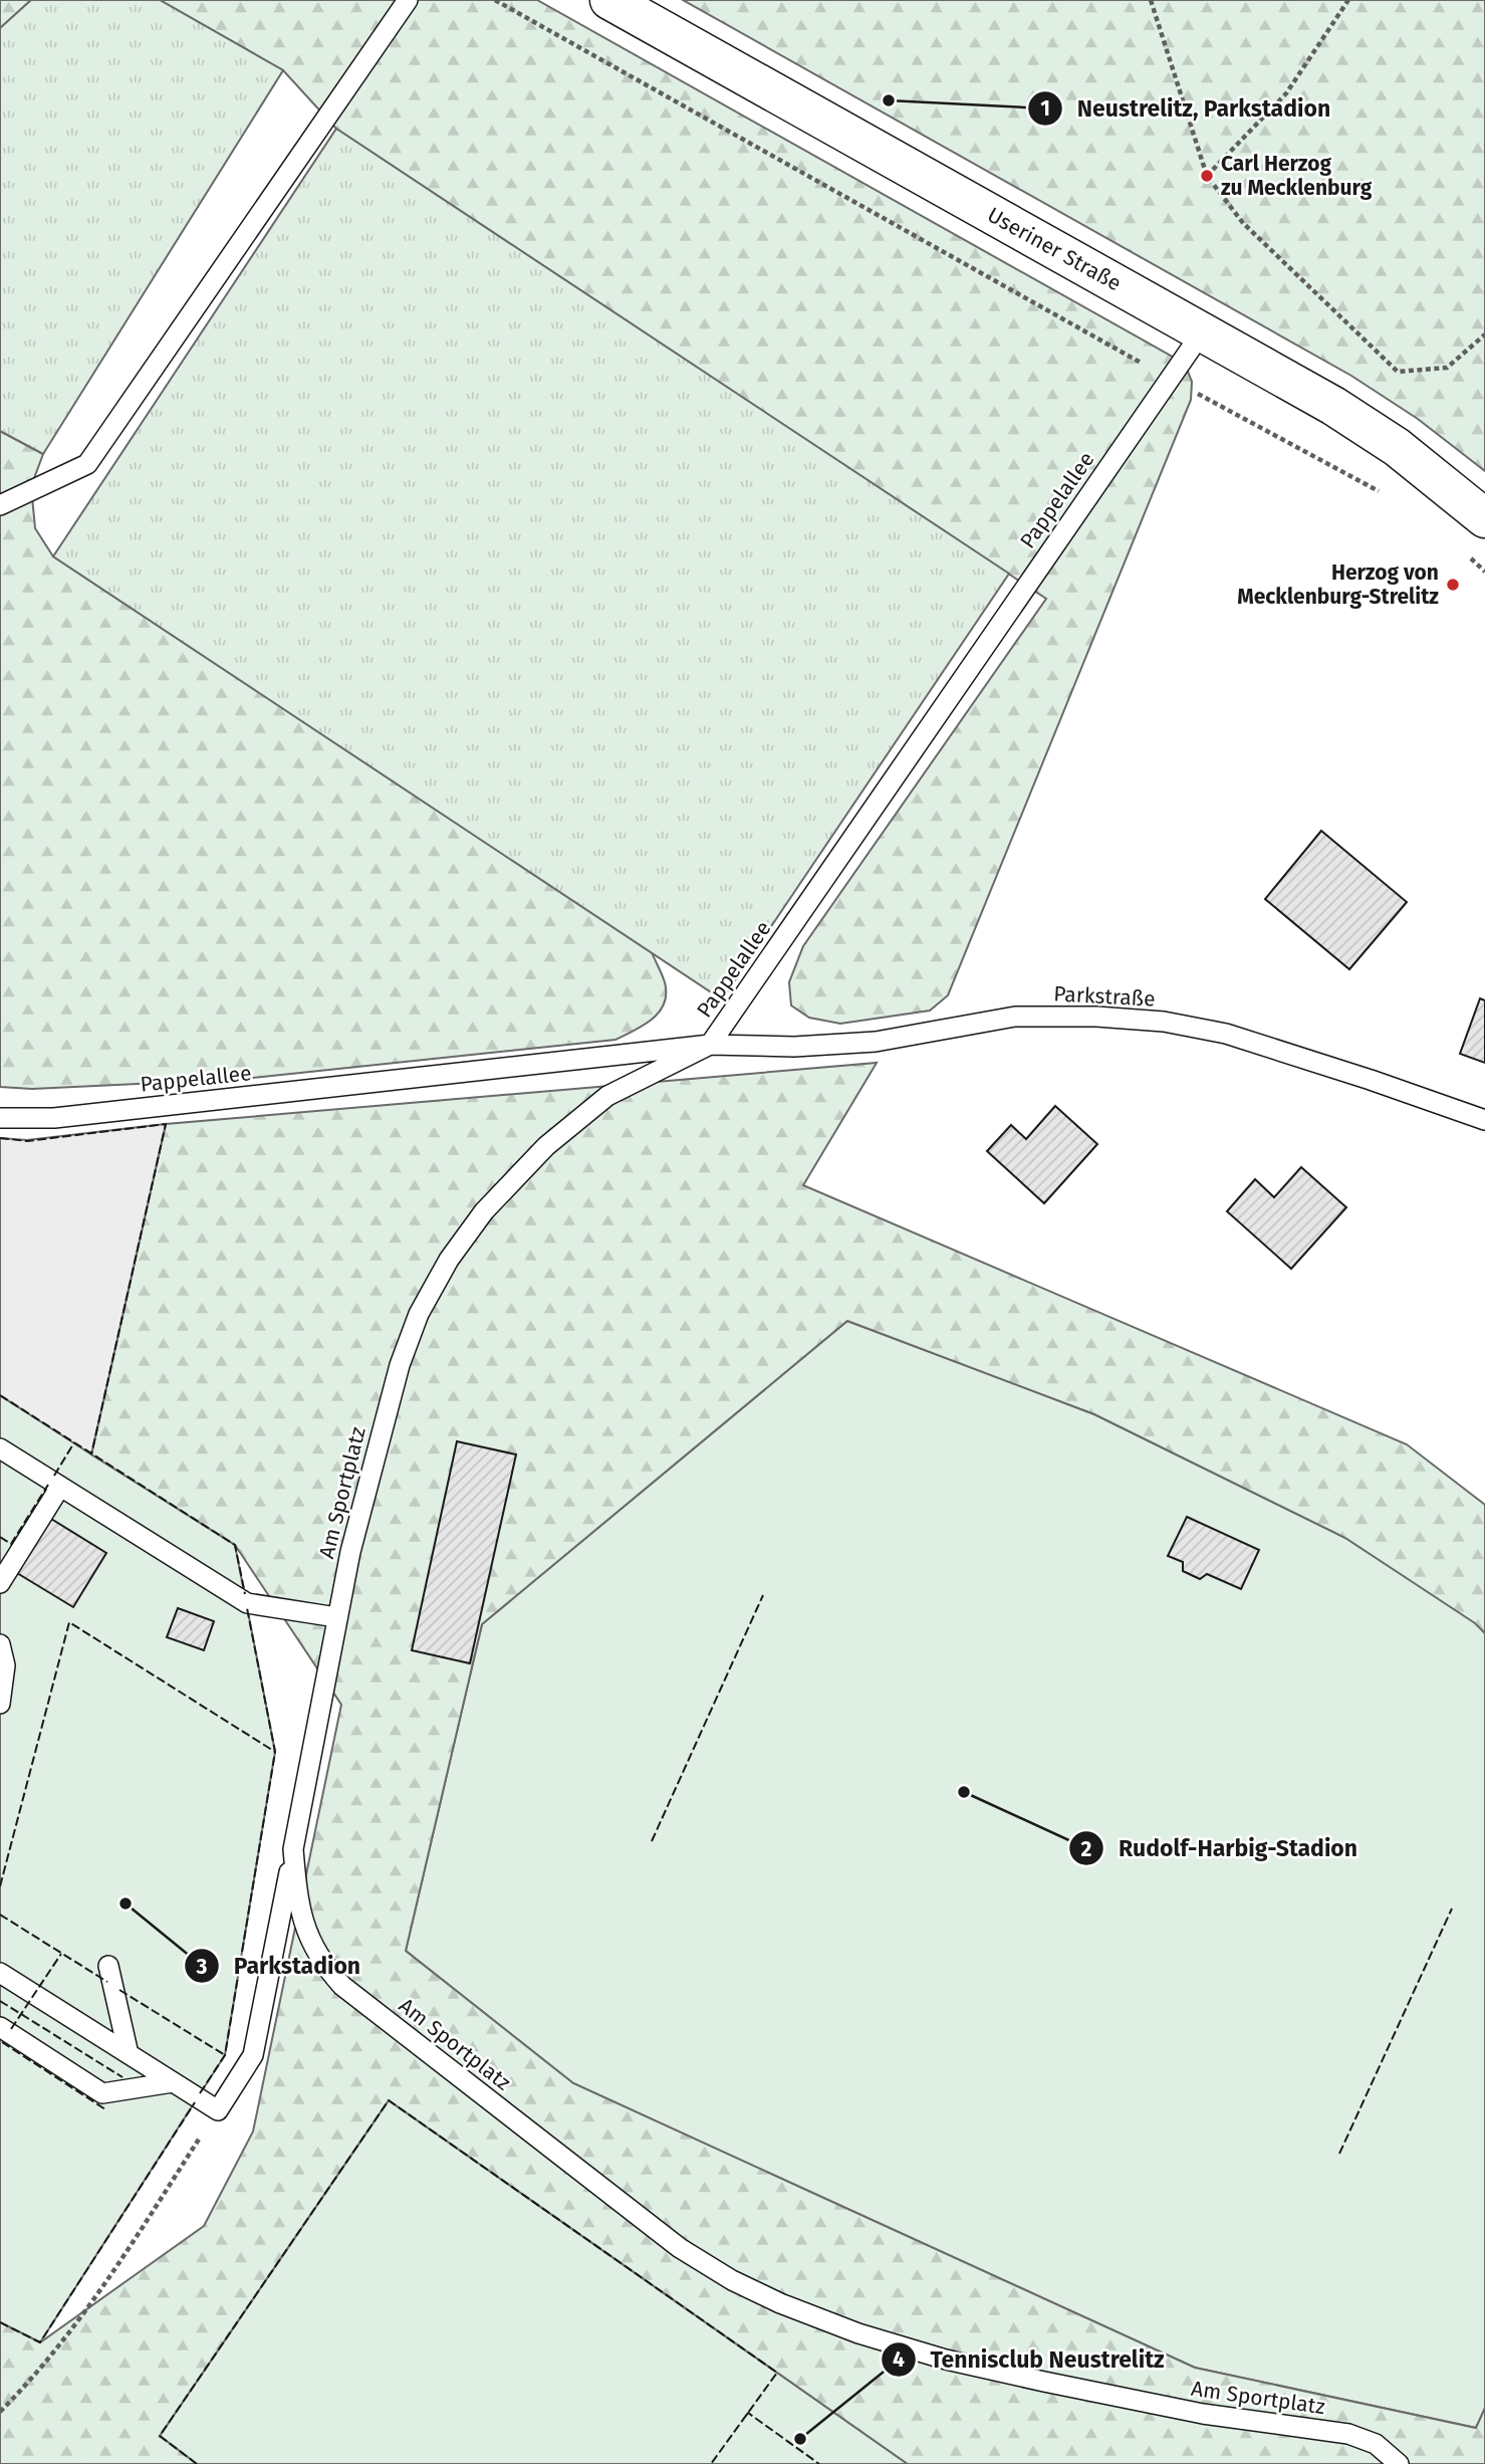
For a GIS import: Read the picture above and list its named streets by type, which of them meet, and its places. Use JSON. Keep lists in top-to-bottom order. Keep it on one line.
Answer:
{"streets":{"main road":["Useriner Straße"],"lane":["Pappelallee","Parkstraße","Am Sportplatz"]},"crossings":[["Useriner Straße","Pappelallee"],["Pappelallee","Parkstraße"],["Pappelallee","Am Sportplatz"],["Parkstraße","Am Sportplatz"]],"places":["Neustrelitz, Parkstadion","Carl Herzog zu Mecklenburg","Herzog von Mecklenburg-Strelitz","Rudolf-Harbig-Stadion","Parkstadion","Tennisclub Neustrelitz"]}
